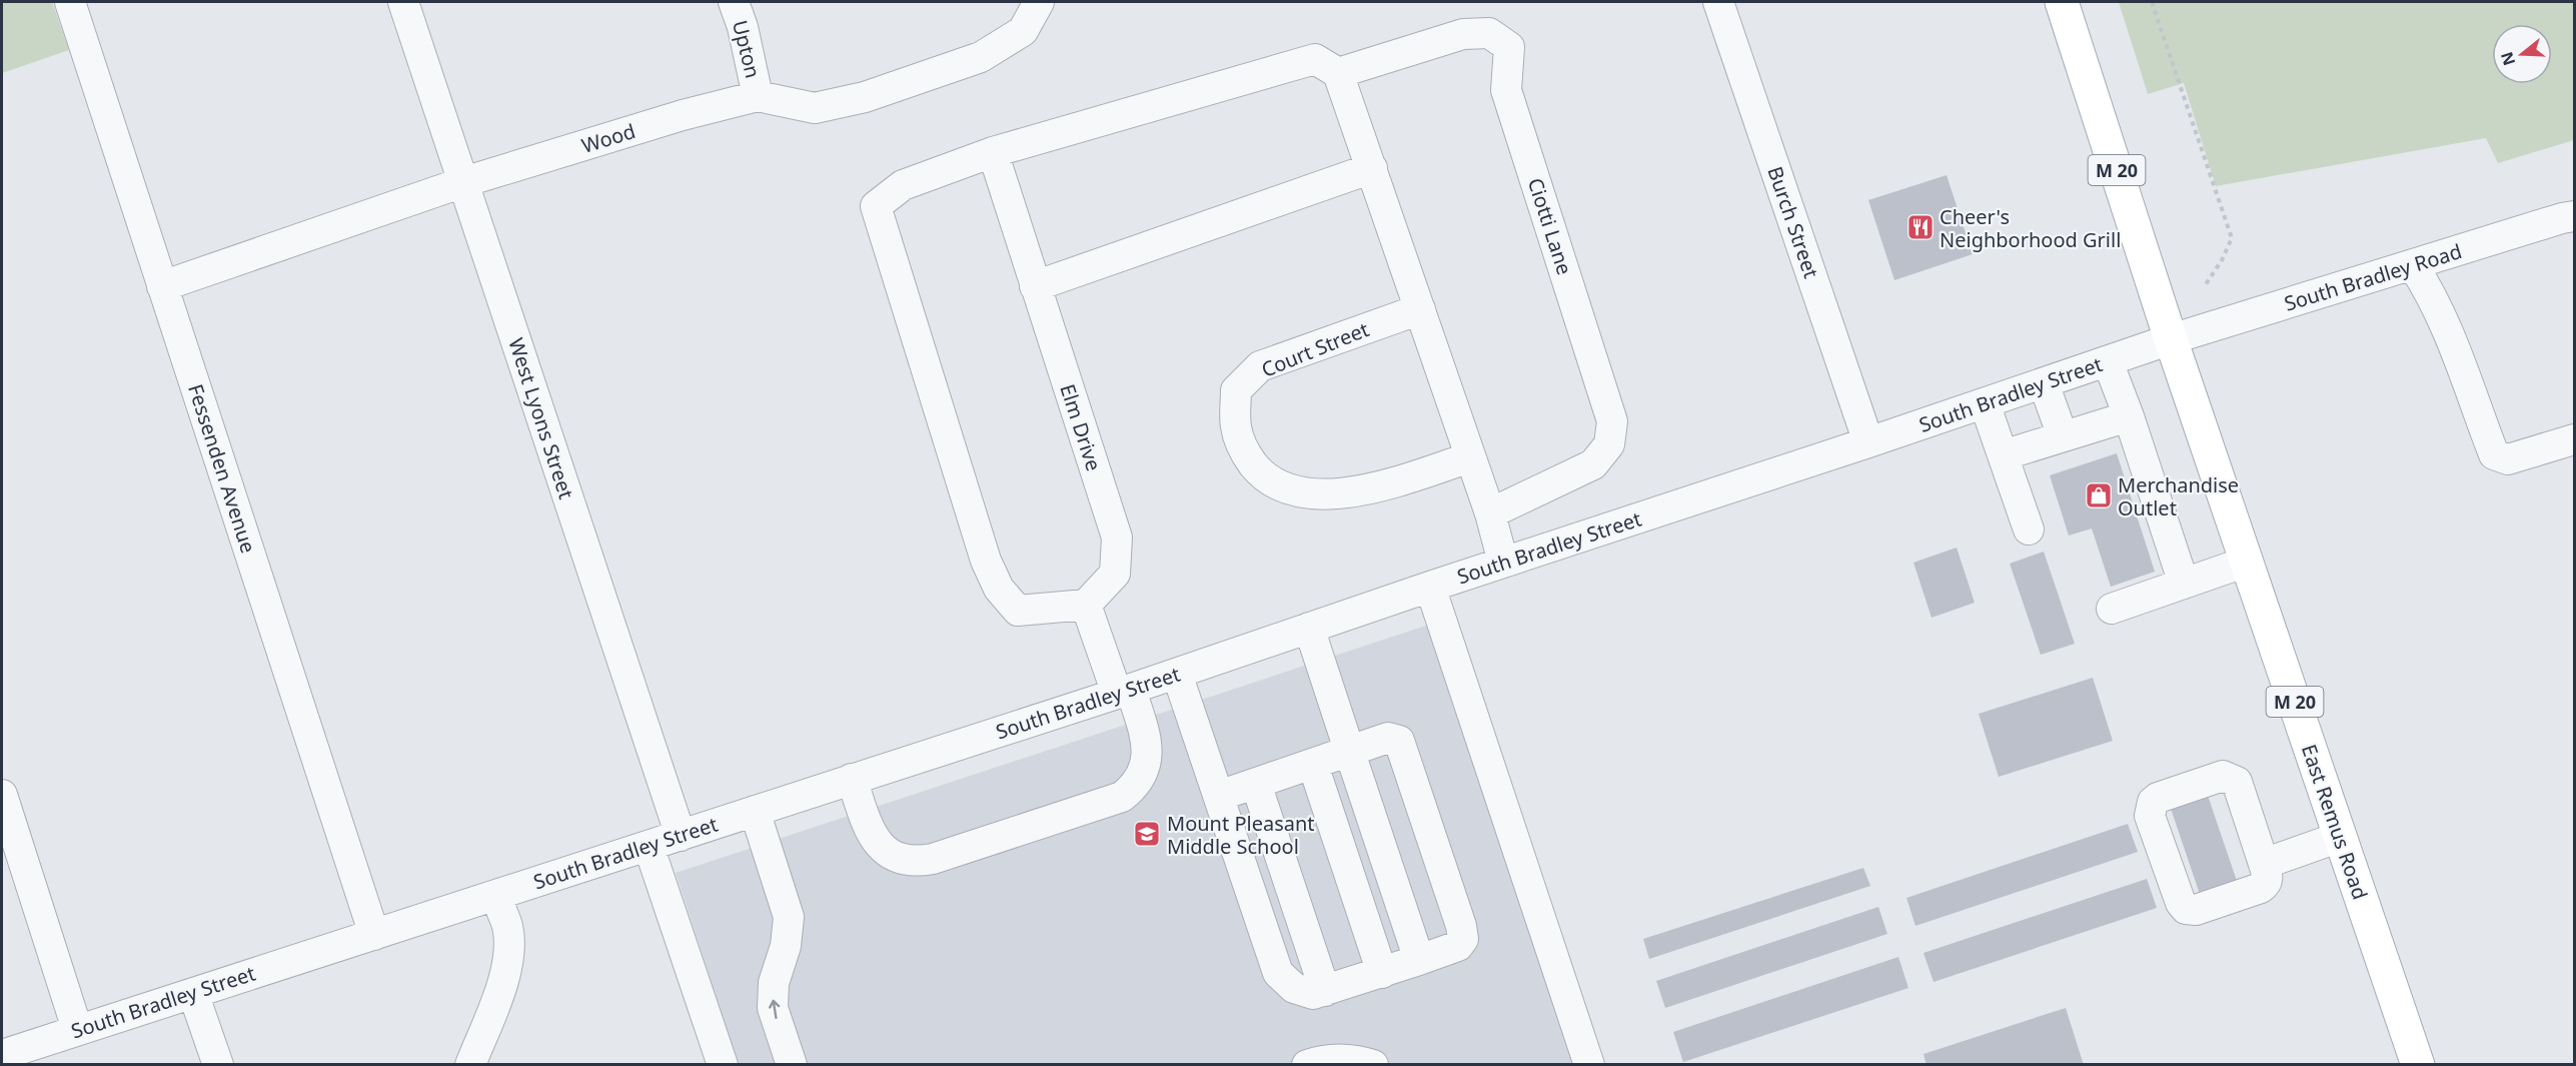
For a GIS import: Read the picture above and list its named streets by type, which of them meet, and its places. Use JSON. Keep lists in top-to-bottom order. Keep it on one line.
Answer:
{"streets":{"main road":["M 20","East Remus Road"],"street":["Upton","Wood","Burch Street","Ciotti Lane","South Bradley Road","Court Street","South Bradley Street","West Lyons Street","Elm Drive","Fessenden Avenue"]},"crossings":[["Upton","Wood"],["Wood","West Lyons Street"],["Wood","Fessenden Avenue"],["M 20","South Bradley Road"],["M 20","South Bradley Street"],["M 20","East Remus Road"],["Burch Street","South Bradley Street"],["South Bradley Road","South Bradley Street"],["South Bradley Road","East Remus Road"],["South Bradley Street","West Lyons Street"],["South Bradley Street","Fessenden Avenue"],["South Bradley Street","East Remus Road"]],"places":{"restaurant":["Cheer's Neighborhood Grill"],"shop":["Merchandise Outlet"],"school or university":["Mount Pleasant Middle School"]},"north":"left"}
